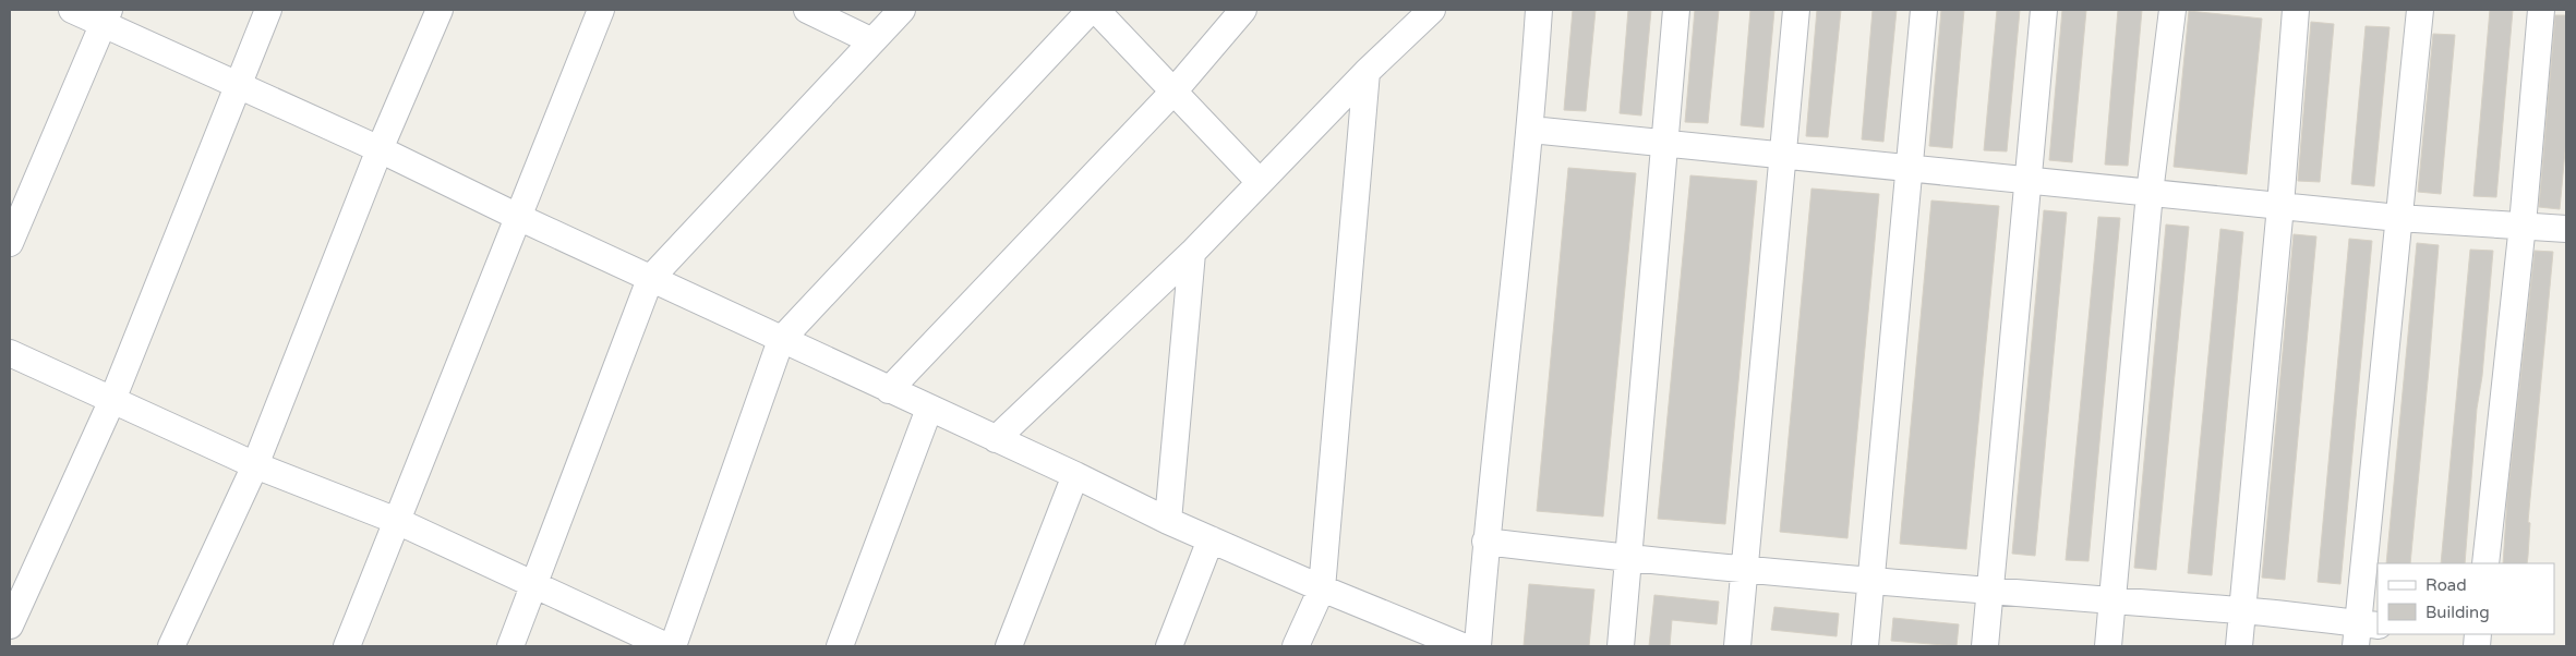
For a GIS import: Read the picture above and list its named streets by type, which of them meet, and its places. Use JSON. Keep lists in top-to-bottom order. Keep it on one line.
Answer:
{"legend":["Road","Building"]}
